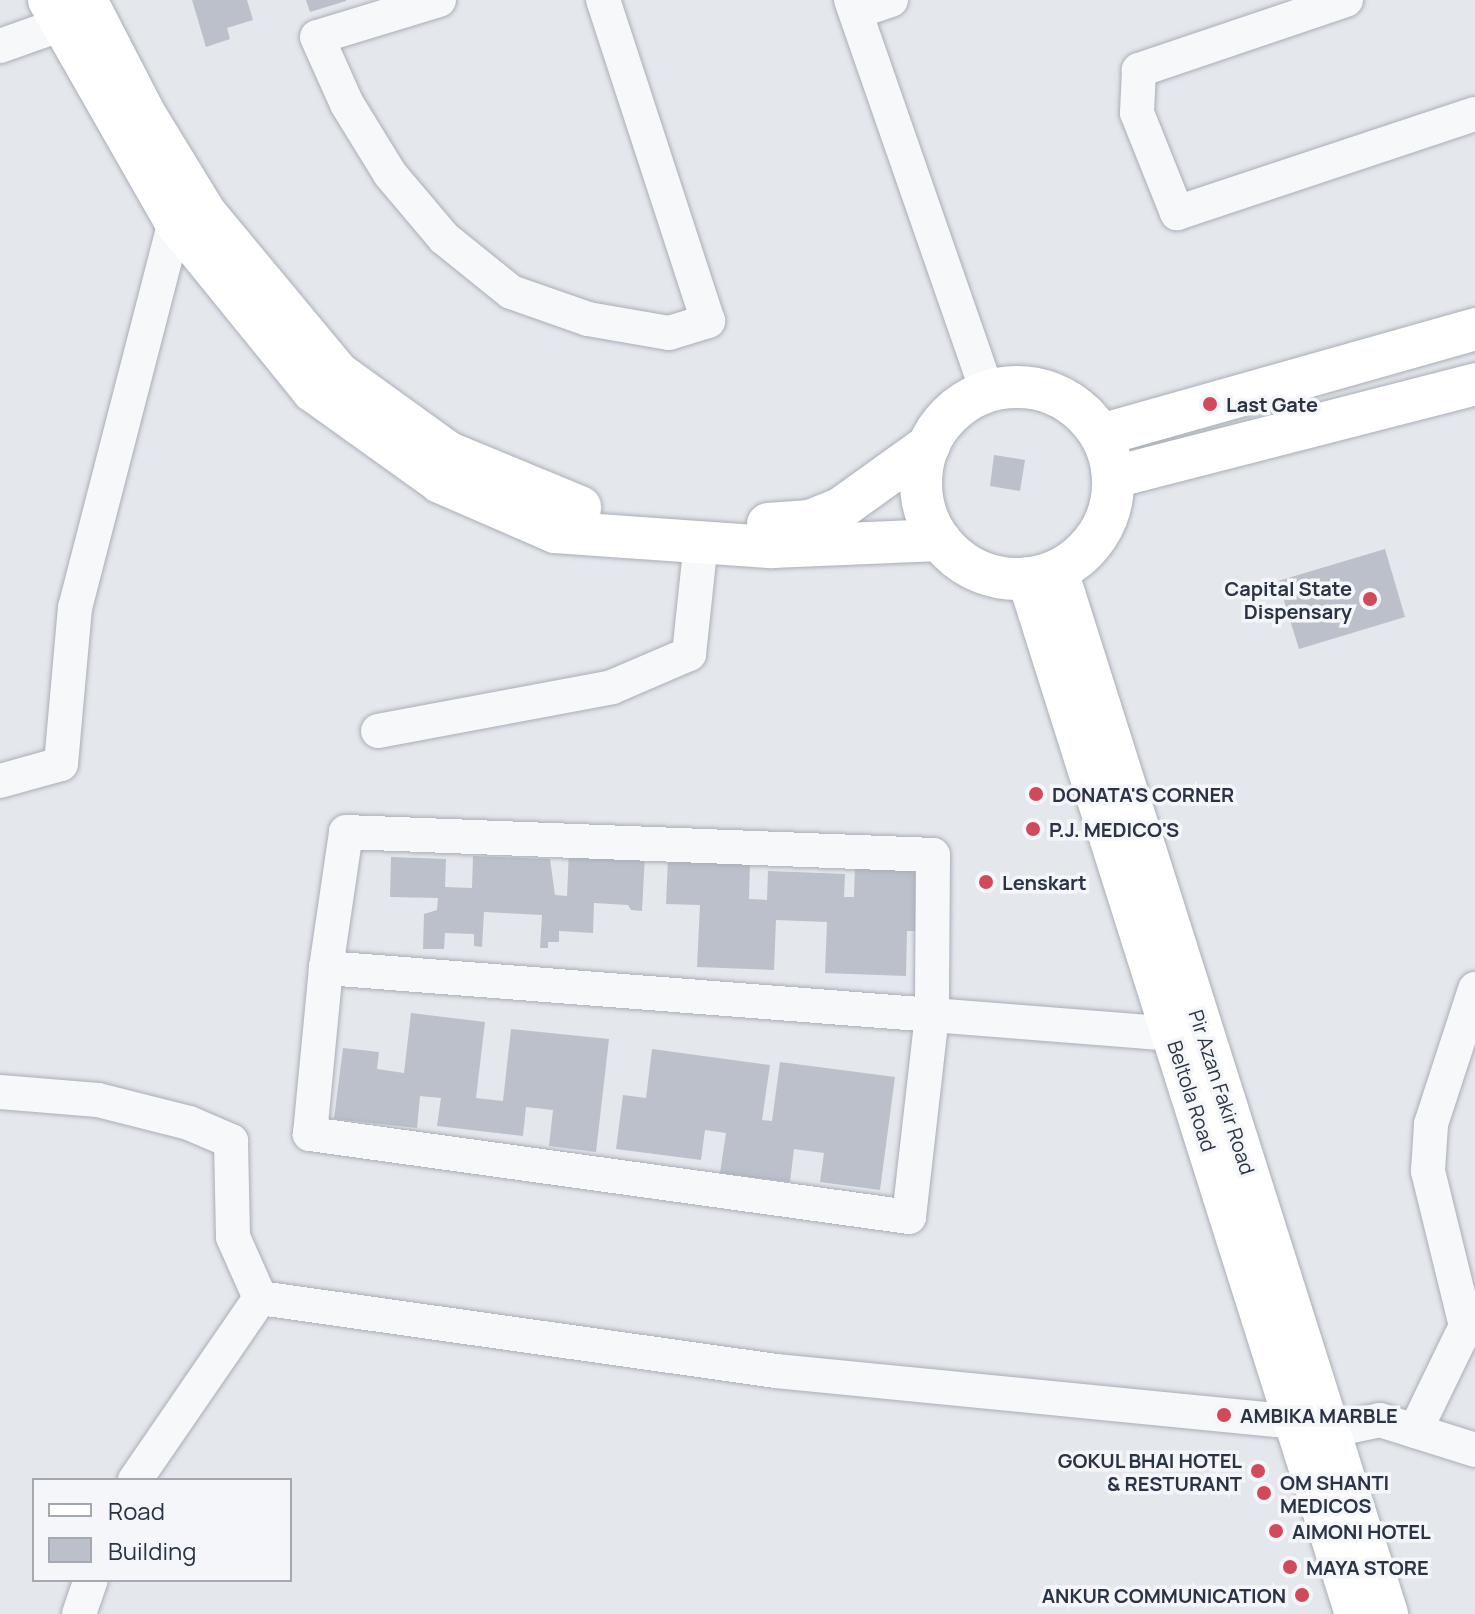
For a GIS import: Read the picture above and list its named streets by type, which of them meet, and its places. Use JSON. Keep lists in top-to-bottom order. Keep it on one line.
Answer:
{"streets":{"main road":["Pir Azan Fakir Road","Beltola Road"]},"crossings":[["Pir Azan Fakir Road","Beltola Road"]],"places":["Last Gate","Capital State Dispensary","DONATA'S CORNER","P.J. MEDICO'S","Lenskart","AMBIKA MARBLE","GOKUL BHAI HOTEL & RESTURANT","OM SHANTI MEDICOS","AIMONI HOTEL","MAYA STORE","ANKUR COMMUNICATION"],"legend":["Road","Building"]}
